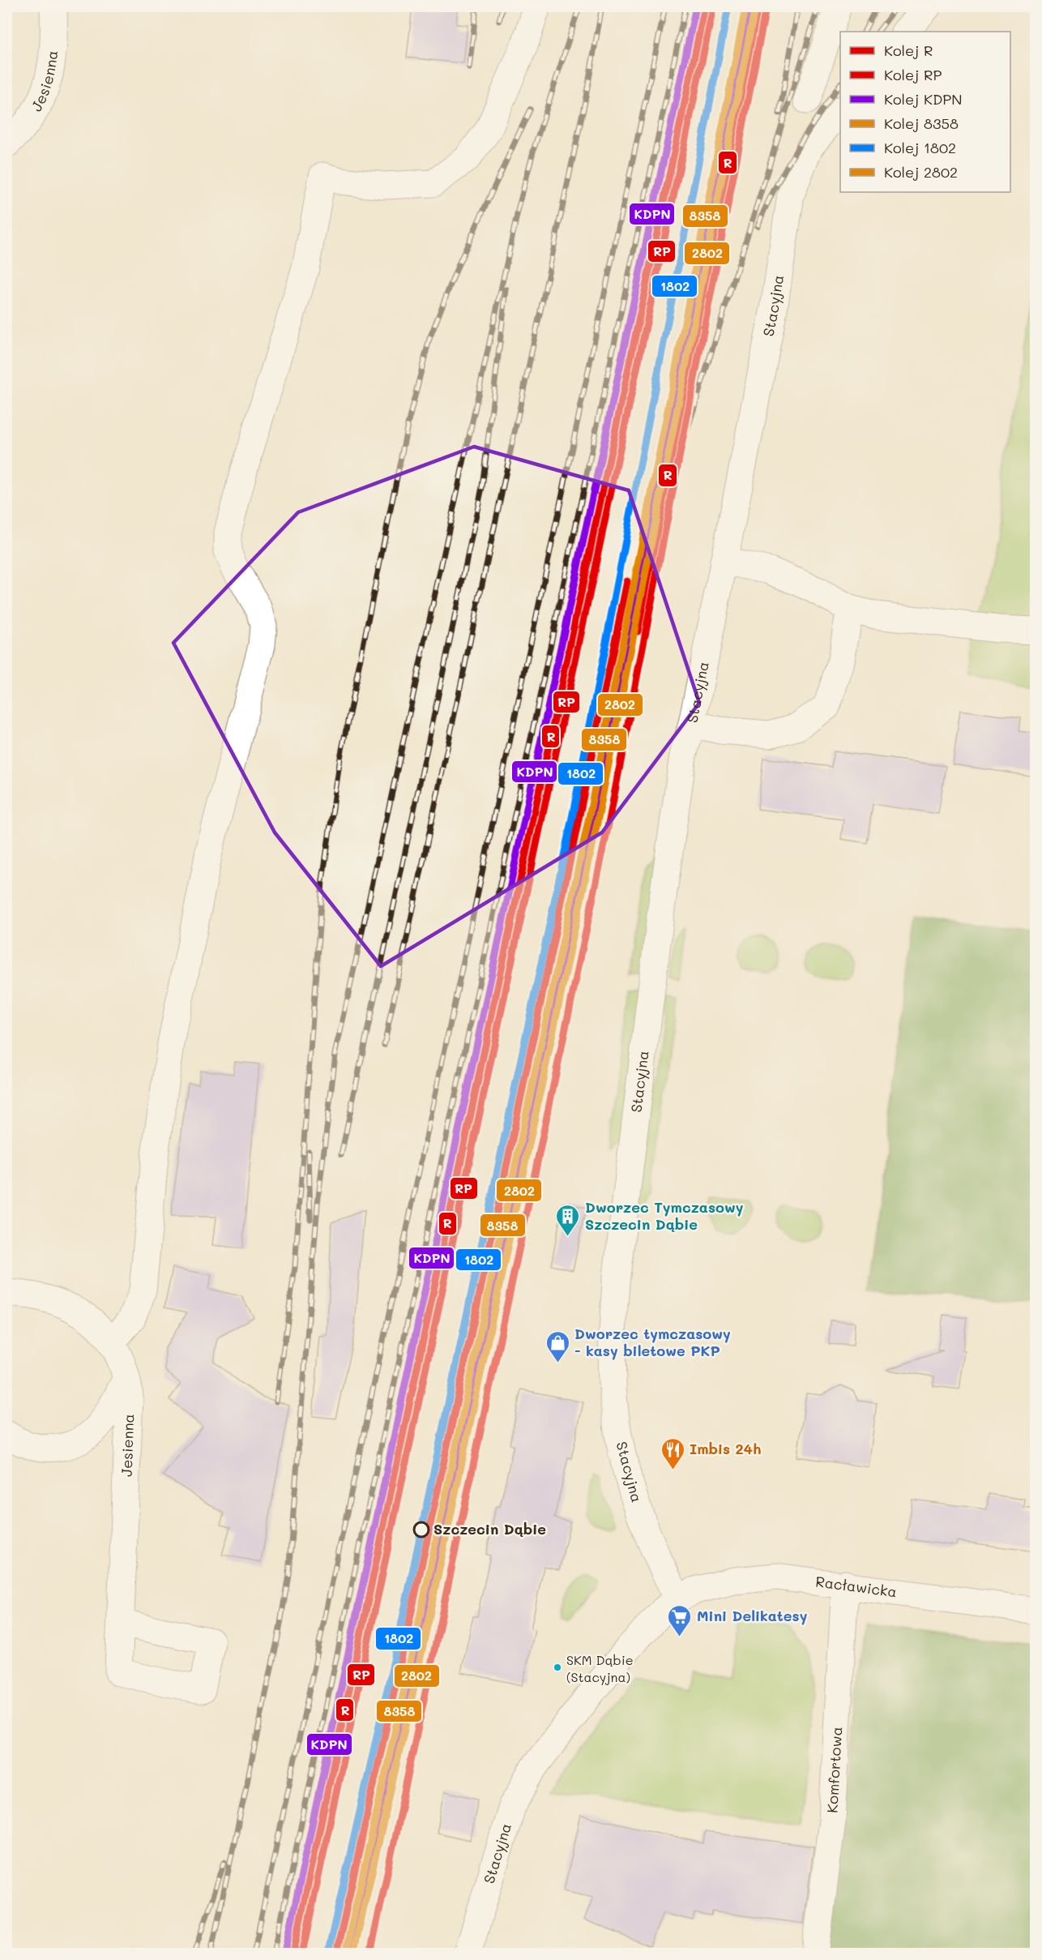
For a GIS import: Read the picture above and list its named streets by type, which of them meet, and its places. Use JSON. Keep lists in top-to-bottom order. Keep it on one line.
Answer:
{"streets":{"street":["Jesienna","Stacyjna","Racławicka","Komfortowa"]},"crossings":[["Stacyjna","Racławicka"],["Racławicka","Komfortowa"]],"places":{"building":["Dworzec Tymczasowy Szczecin Dąbie"],"shop":["Dworzec tymczasowy - kasy biletowe PKP"],"restaurant":["Imbis 24h"],"other":["Szczecin Dąbie","SKM Dąbie (Stacyjna)"],"supermarket":["Mini Delikatesy"]},"lines":["rail line R","rail line KDPN","rail line 1802","rail line RP","rail line 8358","rail line 2802"],"legend":["Kolej R","Kolej RP","Kolej KDPN","Kolej 8358","Kolej 1802","Kolej 2802"]}
